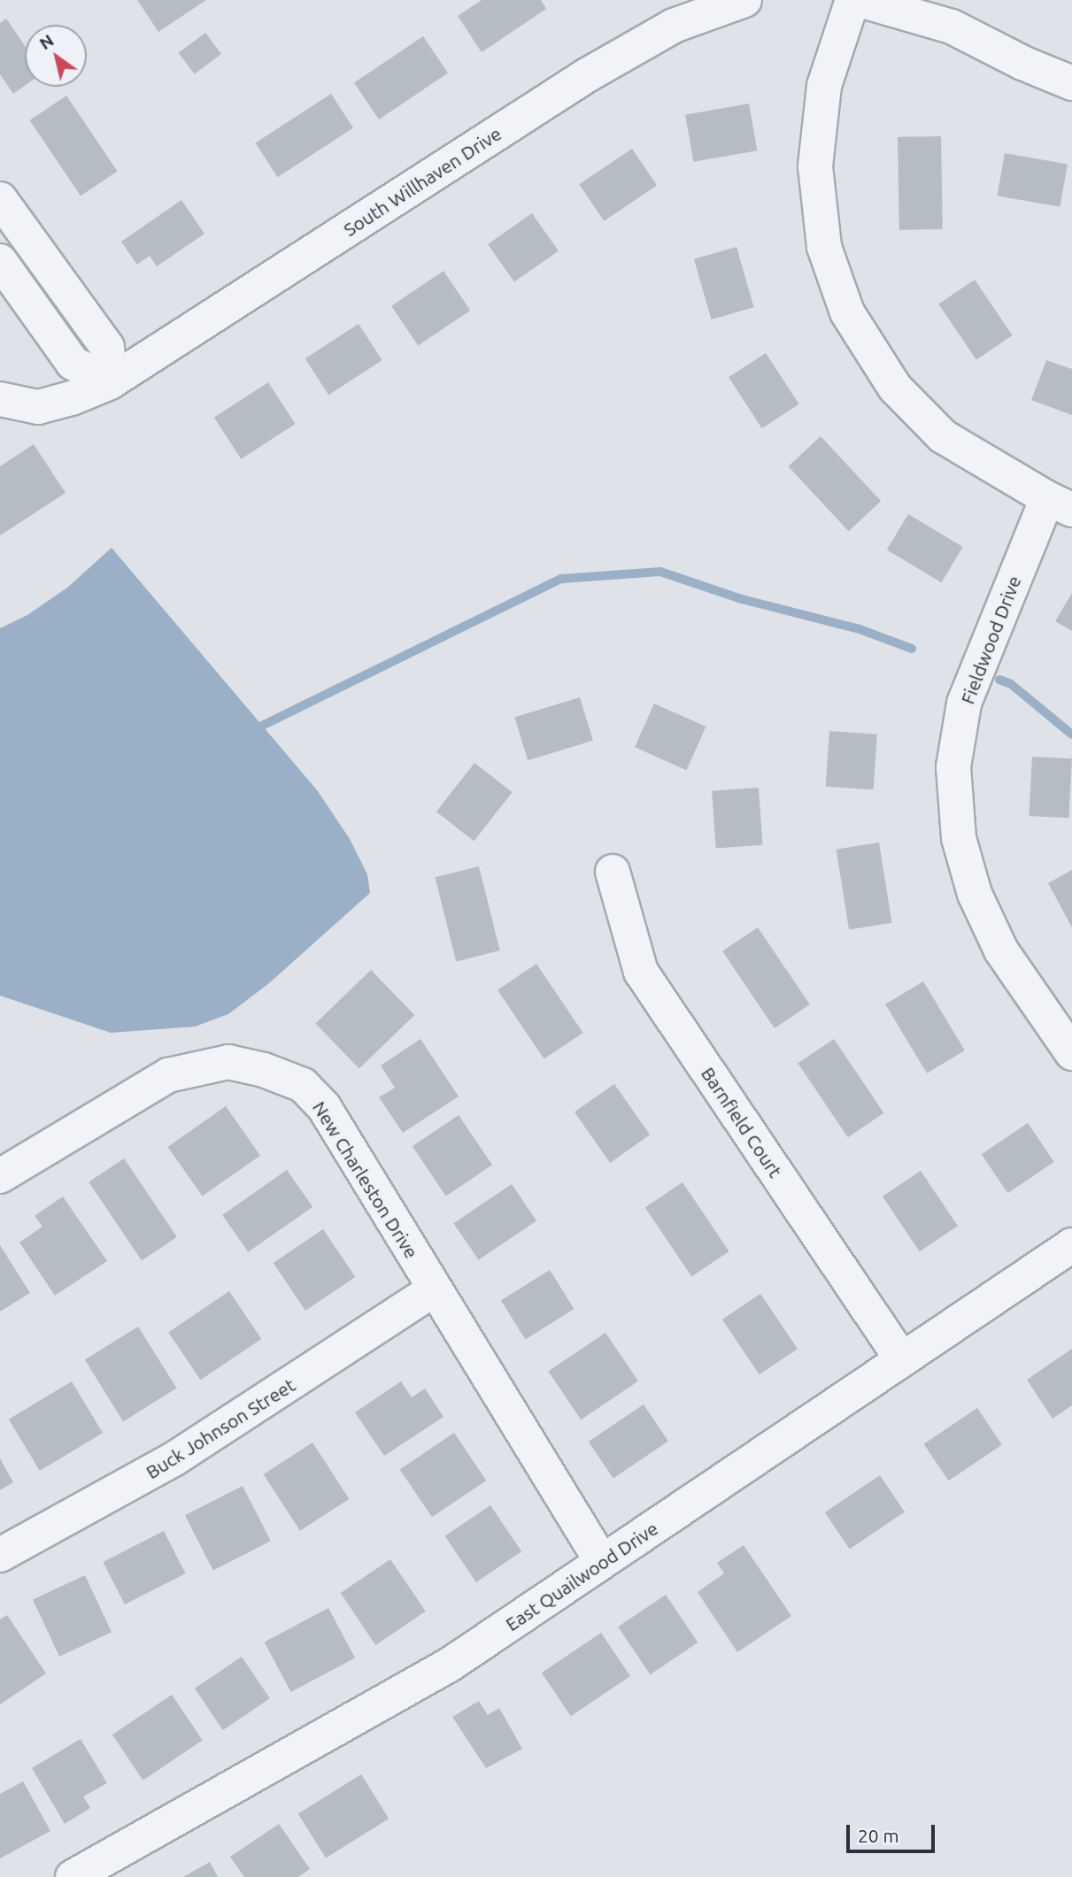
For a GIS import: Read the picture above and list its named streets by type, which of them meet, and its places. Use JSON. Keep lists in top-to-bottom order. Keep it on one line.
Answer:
{"streets":{"street":["South Willhaven Drive","Fieldwood Drive","Barnfield Court","New Charleston Drive","Buck Johnson Street","East Quailwood Drive"]},"crossings":[["Barnfield Court","East Quailwood Drive"],["New Charleston Drive","Buck Johnson Street"],["New Charleston Drive","East Quailwood Drive"]],"scale_bar":"20 m","north":"top left"}
